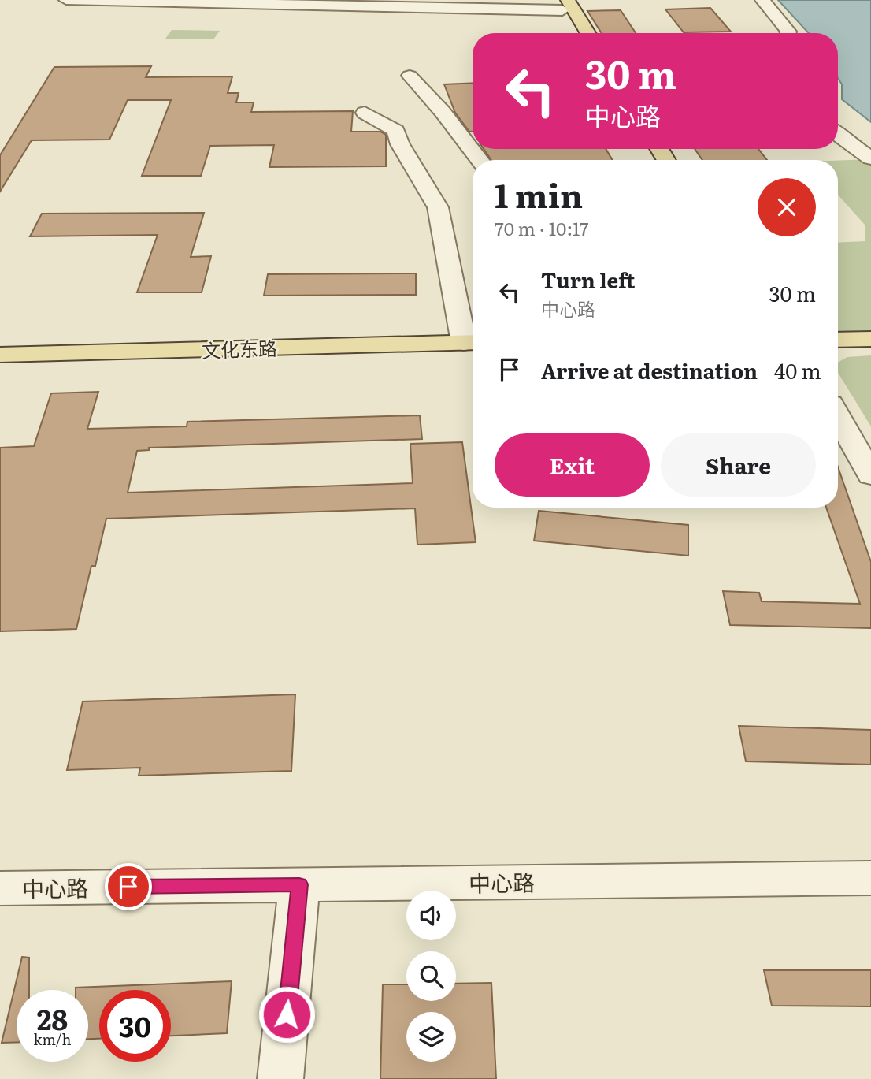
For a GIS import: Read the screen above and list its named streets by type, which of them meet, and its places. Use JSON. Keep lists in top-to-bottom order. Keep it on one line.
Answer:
{"streets":{"main road":["文化东路"],"street":["中心路"]},"page":{"turn":["30 m","中心路"],"heading":["1 min","70 m · 10:17"],"list":[{"name":"Turn left","note":"中心路","value":"30 m"},{"name":"Arrive at destination","value":"40 m"}],"buttons":["Exit","Share"],"speed":"28 km/h","limit":"30"}}
